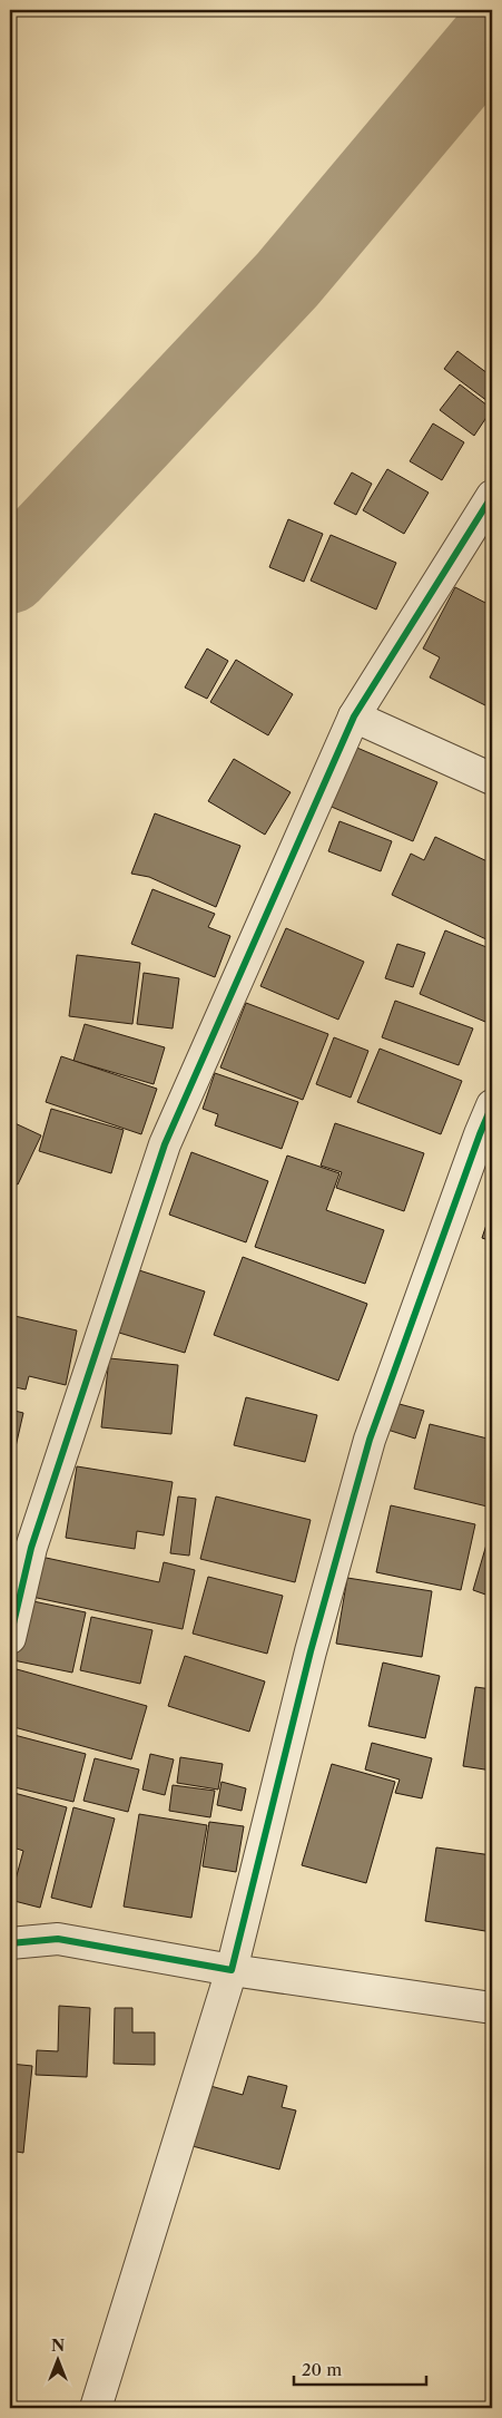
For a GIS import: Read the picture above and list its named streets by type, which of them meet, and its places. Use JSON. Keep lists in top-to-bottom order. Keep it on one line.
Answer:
{"scale_bar":"20 m","north":"top"}
